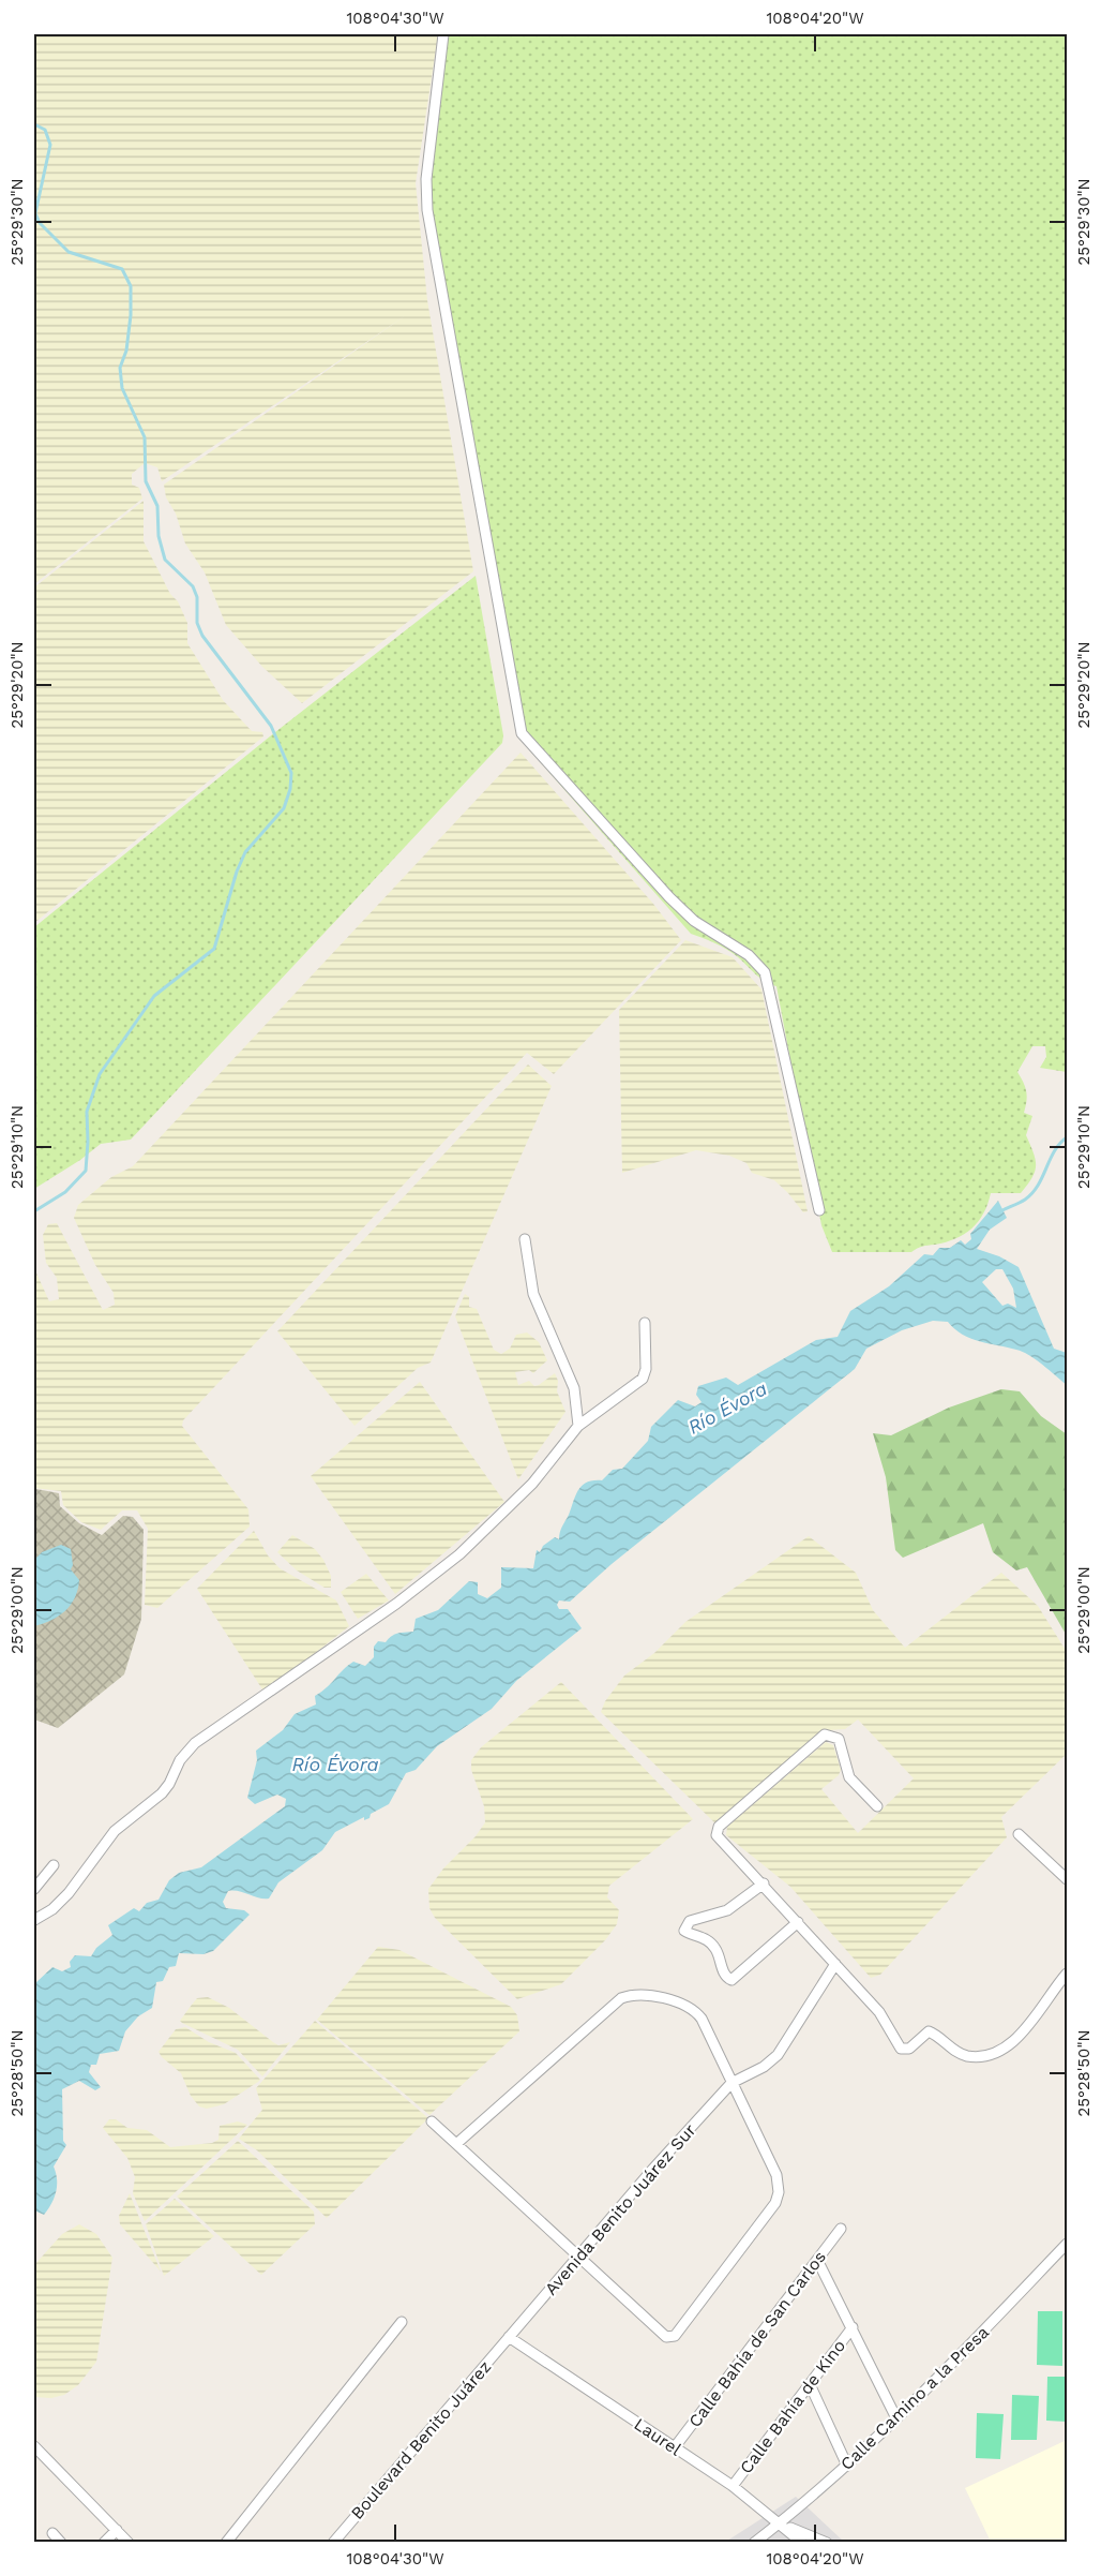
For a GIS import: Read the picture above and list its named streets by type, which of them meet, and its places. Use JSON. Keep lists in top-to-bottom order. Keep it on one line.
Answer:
{"streets":{"street":["Avenida Benito Juárez Sur","Calle Bahía de San Carlos","Calle Camino a la Presa","Calle Bahía de Kino","Laurel","Boulevard Benito Juárez"]},"crossings":[["Avenida Benito Juárez Sur","Laurel"],["Avenida Benito Juárez Sur","Boulevard Benito Juárez"],["Calle Bahía de San Carlos","Laurel"],["Calle Camino a la Presa","Laurel"],["Calle Bahía de Kino","Laurel"],["Laurel","Boulevard Benito Juárez"]],"water":["Río Évora"],"coordinates":["108°04'30\"W","108°04'20\"W","25°29'30\"N","25°29'20\"N","25°29'10\"N","25°29'00\"N","25°28'50\"N"]}
